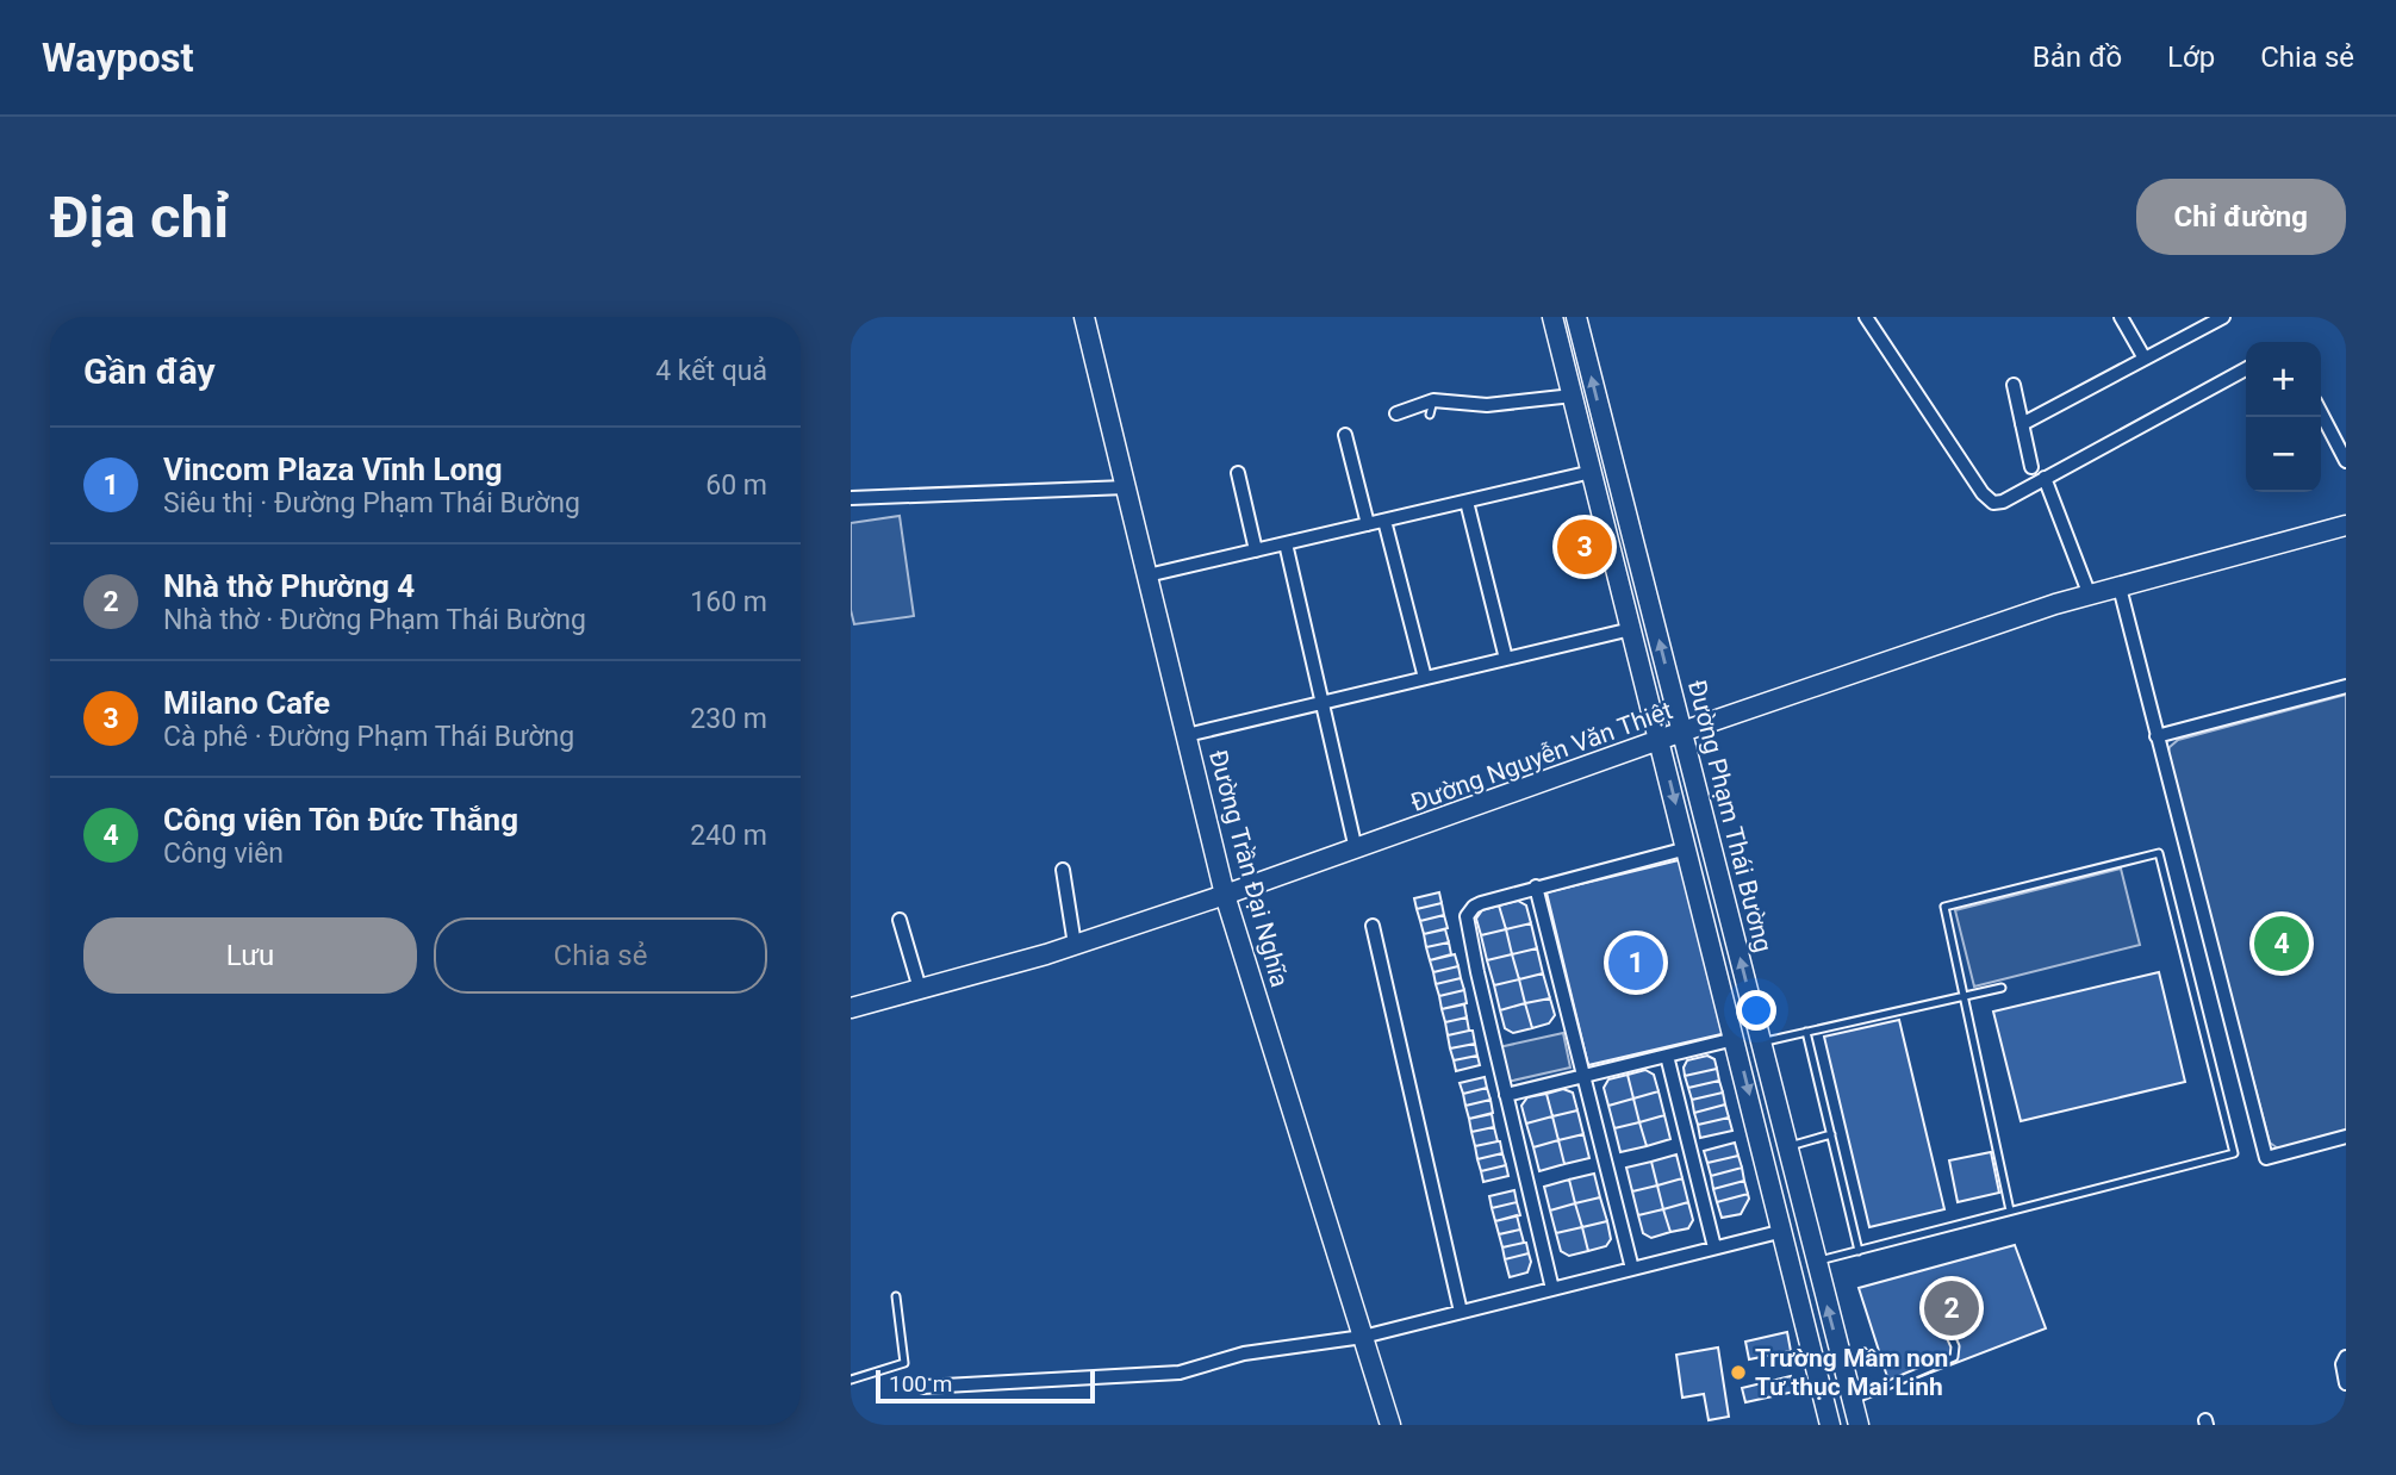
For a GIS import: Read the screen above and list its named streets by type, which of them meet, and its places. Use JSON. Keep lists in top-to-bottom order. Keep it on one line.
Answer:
{"streets":{"street":["Đường Nguyễn Văn Thiệt","Đường Phạm Thái Bường","Đường Trần Đại Nghĩa"]},"crossings":[["Đường Nguyễn Văn Thiệt","Đường Phạm Thái Bường"],["Đường Nguyễn Văn Thiệt","Đường Trần Đại Nghĩa"]],"places":["Trường Mầm non Tư thục Mai Linh"],"scale_bar":"100 m","page":{"header":"Waypost","nav":["Bản đồ","Lớp","Chia sẻ"],"buttons":["Chỉ đường",["Lưu","Chia sẻ"]],"title":"Địa chỉ","heading":["Gần đây","4 kết quả"],"map_buttons":["+","−"],"list":[{"mark":"1","name":"Vincom Plaza Vĩnh Long","note":"Siêu thị · Đường Phạm Thái Bường","value":"60 m"},{"mark":"2","name":"Nhà thờ Phường 4","note":"Nhà thờ · Đường Phạm Thái Bường","value":"160 m"},{"mark":"3","name":"Milano Cafe","note":"Cà phê · Đường Phạm Thái Bường","value":"230 m"},{"mark":"4","name":"Công viên Tôn Đức Thắng","note":"Công viên","value":"240 m"}],"pins":["3","4","1","2"],"scale":"100 m"}}
